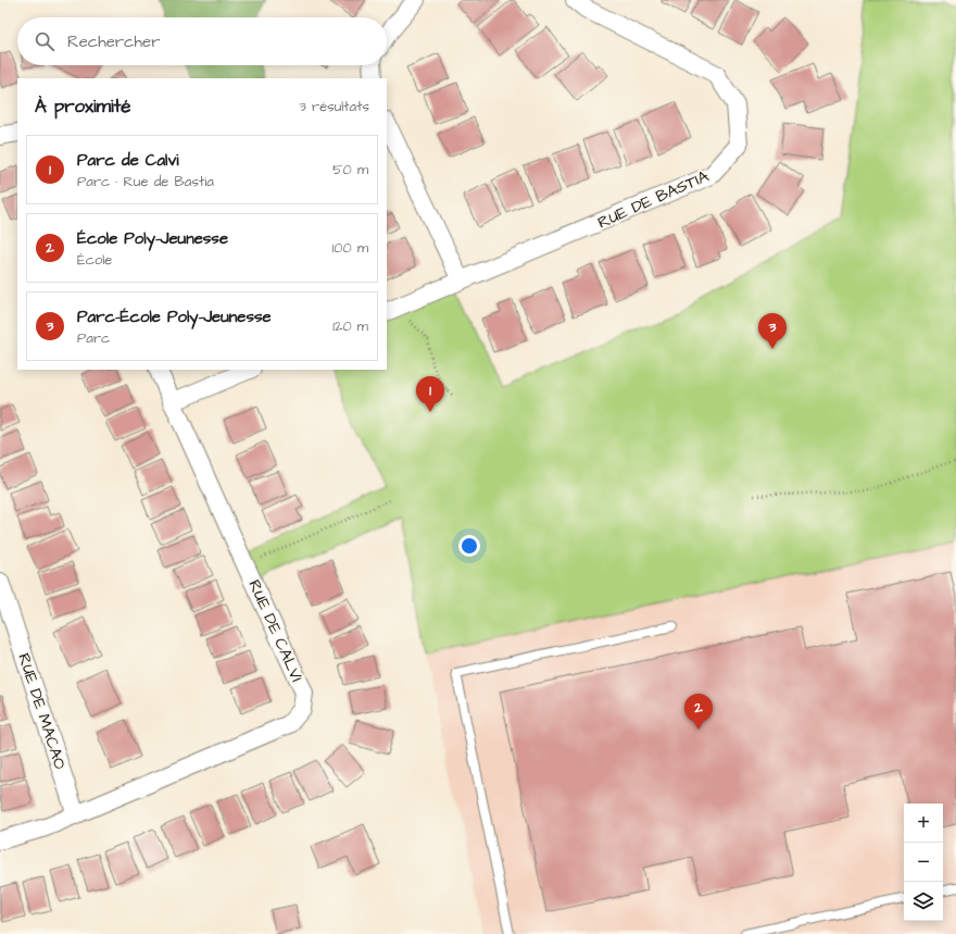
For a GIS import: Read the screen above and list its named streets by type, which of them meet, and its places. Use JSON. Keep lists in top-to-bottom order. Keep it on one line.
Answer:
{"streets":{"street":["RUE DE BASTIA","RUE DE CALVI","RUE DE MACAO"]},"crossings":[["RUE DE CALVI","RUE DE MACAO"]],"page":{"search":"Rechercher","heading":["À proximité","3 résultats"],"list":[{"mark":"1","name":"Parc de Calvi","note":"Parc · Rue de Bastia","value":"50 m"},{"mark":"2","name":"École Poly-Jeunesse","note":"École","value":"100 m"},{"mark":"3","name":"Parc-École Poly-Jeunesse","note":"Parc","value":"120 m"}],"pins":["3","1","2"],"map_buttons":["+","−"]}}
